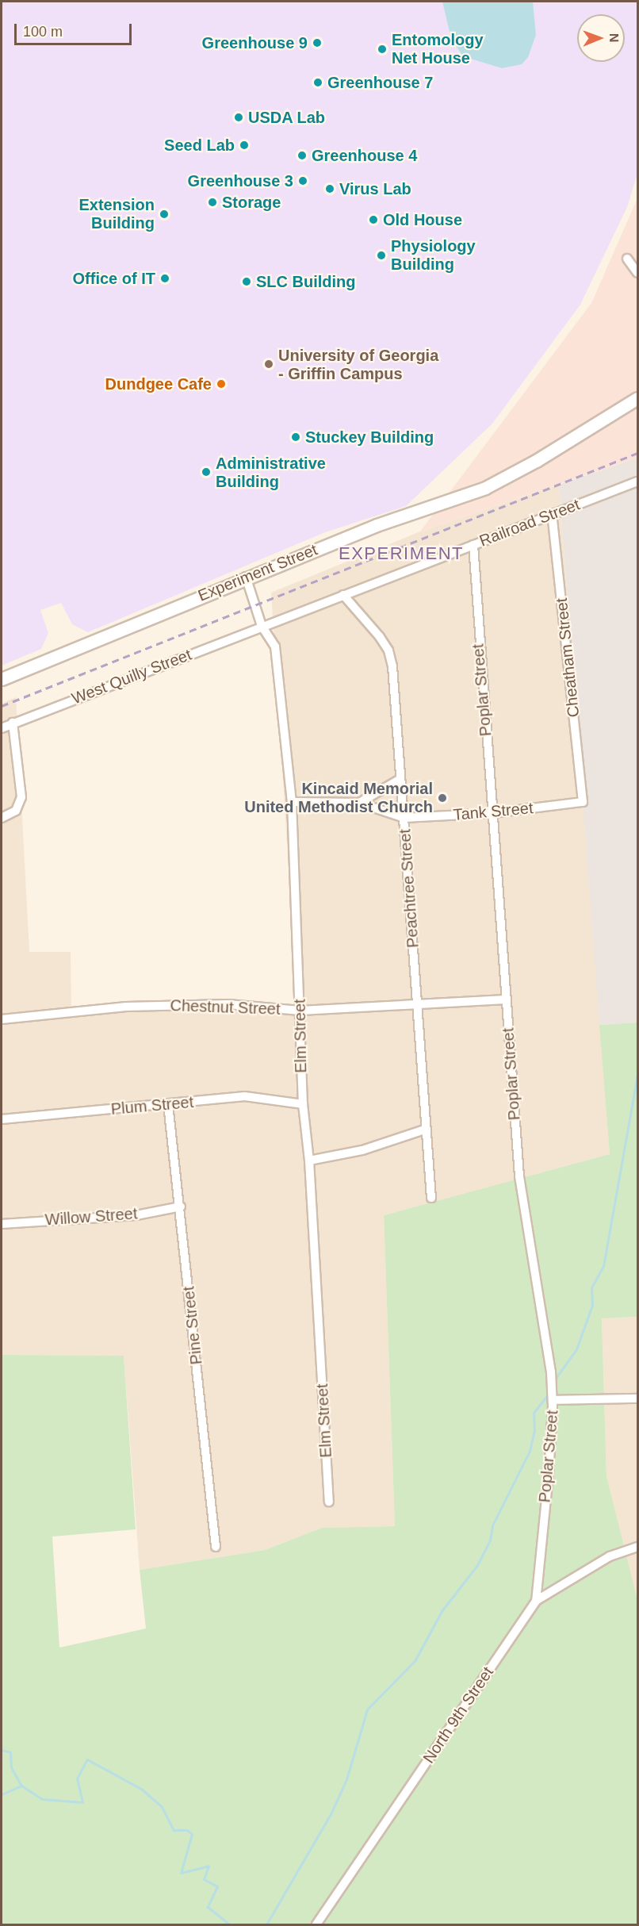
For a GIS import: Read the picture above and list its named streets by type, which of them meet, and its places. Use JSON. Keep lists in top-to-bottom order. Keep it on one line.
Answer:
{"streets":{"main road":["Experiment Street"],"street":["Railroad Street","Cheatham Street","West Quilly Street","Poplar Street","Tank Street","Peachtree Street","Chestnut Street","Elm Street","Plum Street","Willow Street","Pine Street","North 9th Street"]},"crossings":[["Railroad Street","Cheatham Street"],["Railroad Street","West Quilly Street"],["Railroad Street","Poplar Street"],["Railroad Street","Peachtree Street"],["Railroad Street","Elm Street"],["Experiment Street","Elm Street"],["Cheatham Street","Tank Street"],["West Quilly Street","Elm Street"],["Poplar Street","Tank Street"],["Poplar Street","Chestnut Street"],["Poplar Street","North 9th Street"],["Tank Street","Peachtree Street"],["Tank Street","Elm Street"],["Peachtree Street","Chestnut Street"],["Chestnut Street","Elm Street"],["Elm Street","Plum Street"],["Plum Street","Pine Street"],["Willow Street","Pine Street"]],"districts":["EXPERIMENT"],"places":["Greenhouse 9","Entomology Net House","Greenhouse 7","USDA Lab","Seed Lab","Greenhouse 4","Greenhouse 3","Virus Lab","Storage","Extension Building","Old House","Physiology Building","Office of IT","SLC Building","University of Georgia - Griffin Campus","Dundgee Cafe","Stuckey Building","Administrative Building","Kincaid Memorial United Methodist Church"],"scale_bar":"100 m","north":"right"}
